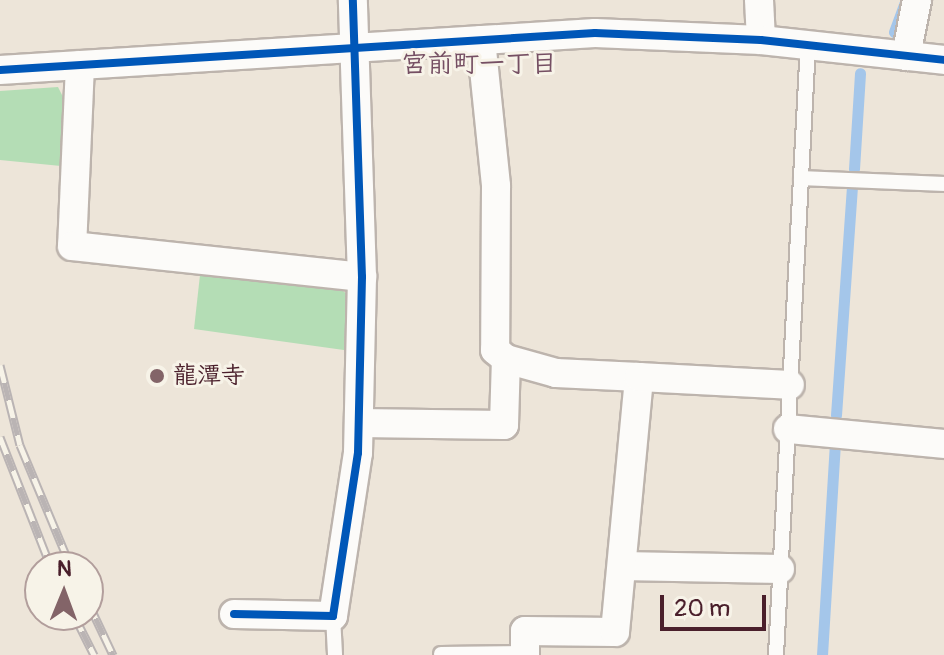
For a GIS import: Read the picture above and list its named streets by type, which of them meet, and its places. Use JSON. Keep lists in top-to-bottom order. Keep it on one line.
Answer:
{"districts":["宮前町一丁目"],"places":["龍潭寺"],"scale_bar":"20 m","north":"top"}
